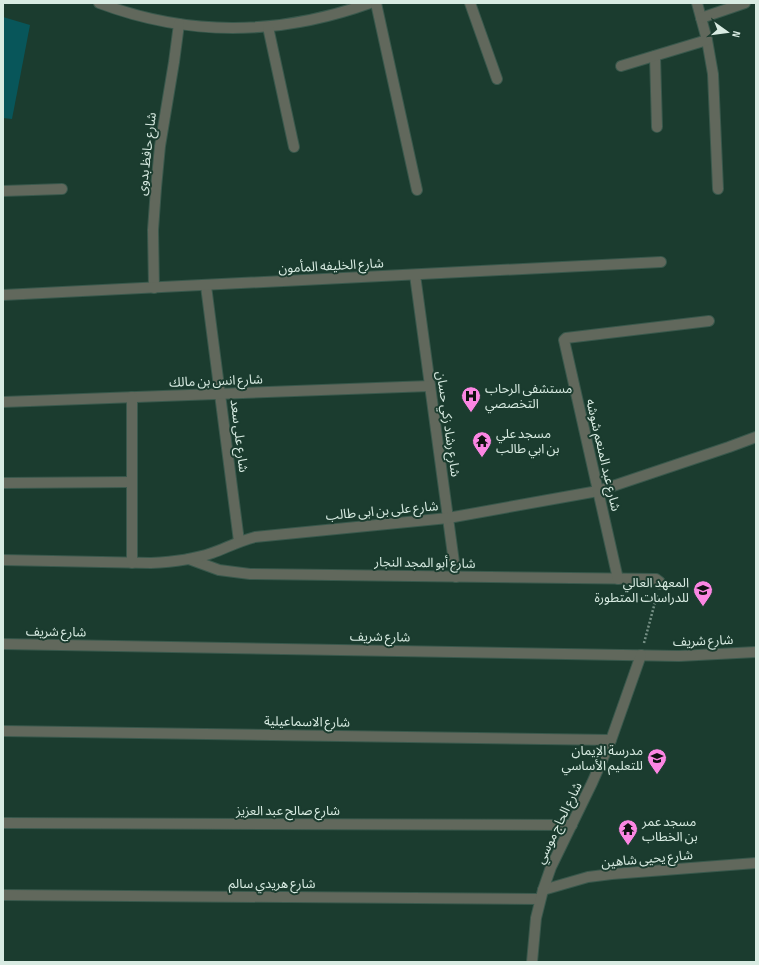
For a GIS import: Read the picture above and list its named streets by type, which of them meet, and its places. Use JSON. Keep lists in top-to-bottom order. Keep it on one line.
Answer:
{"streets":{"street":["شارع حافظ بدوى","شارع الخليفه المأمون","شارع انس بن مالك","شارع رشاد زكي حسان","شارع على سعد","شارع عبد المنعم شوشه","شارع على بن ابى طالب","شارع أبو المجد النجار","شارع شريف","شارع الاسماعيلية","شارع صالح عبد العزيز","شارع الحاج موسي","شارع يحيى شاهين","شارع هريدي سالم"]},"crossings":[["شارع حافظ بدوى","شارع الخليفه المأمون"],["شارع الخليفه المأمون","شارع رشاد زكي حسان"],["شارع الخليفه المأمون","شارع على سعد"],["شارع انس بن مالك","شارع رشاد زكي حسان"],["شارع انس بن مالك","شارع على سعد"],["شارع رشاد زكي حسان","شارع على بن ابى طالب"],["شارع رشاد زكي حسان","شارع أبو المجد النجار"],["شارع على سعد","شارع على بن ابى طالب"],["شارع عبد المنعم شوشه","شارع على بن ابى طالب"],["شارع عبد المنعم شوشه","شارع أبو المجد النجار"],["شارع على بن ابى طالب","شارع أبو المجد النجار"],["شارع شريف","شارع الحاج موسي"],["شارع الاسماعيلية","شارع الحاج موسي"],["شارع صالح عبد العزيز","شارع الحاج موسي"],["شارع الحاج موسي","شارع يحيى شاهين"],["شارع الحاج موسي","شارع هريدي سالم"],["شارع يحيى شاهين","شارع هريدي سالم"]],"places":{"hospital":["مستشفى الرحاب التخصصي"],"temple":["مسجد علي بن ابي طالب","مسجد عمر بن الخطاب"],"school or university":["المعهد العالي للدراسات المتطورة","مدرسة الإيمان للتعليم الأساسي"]},"north":"right"}
